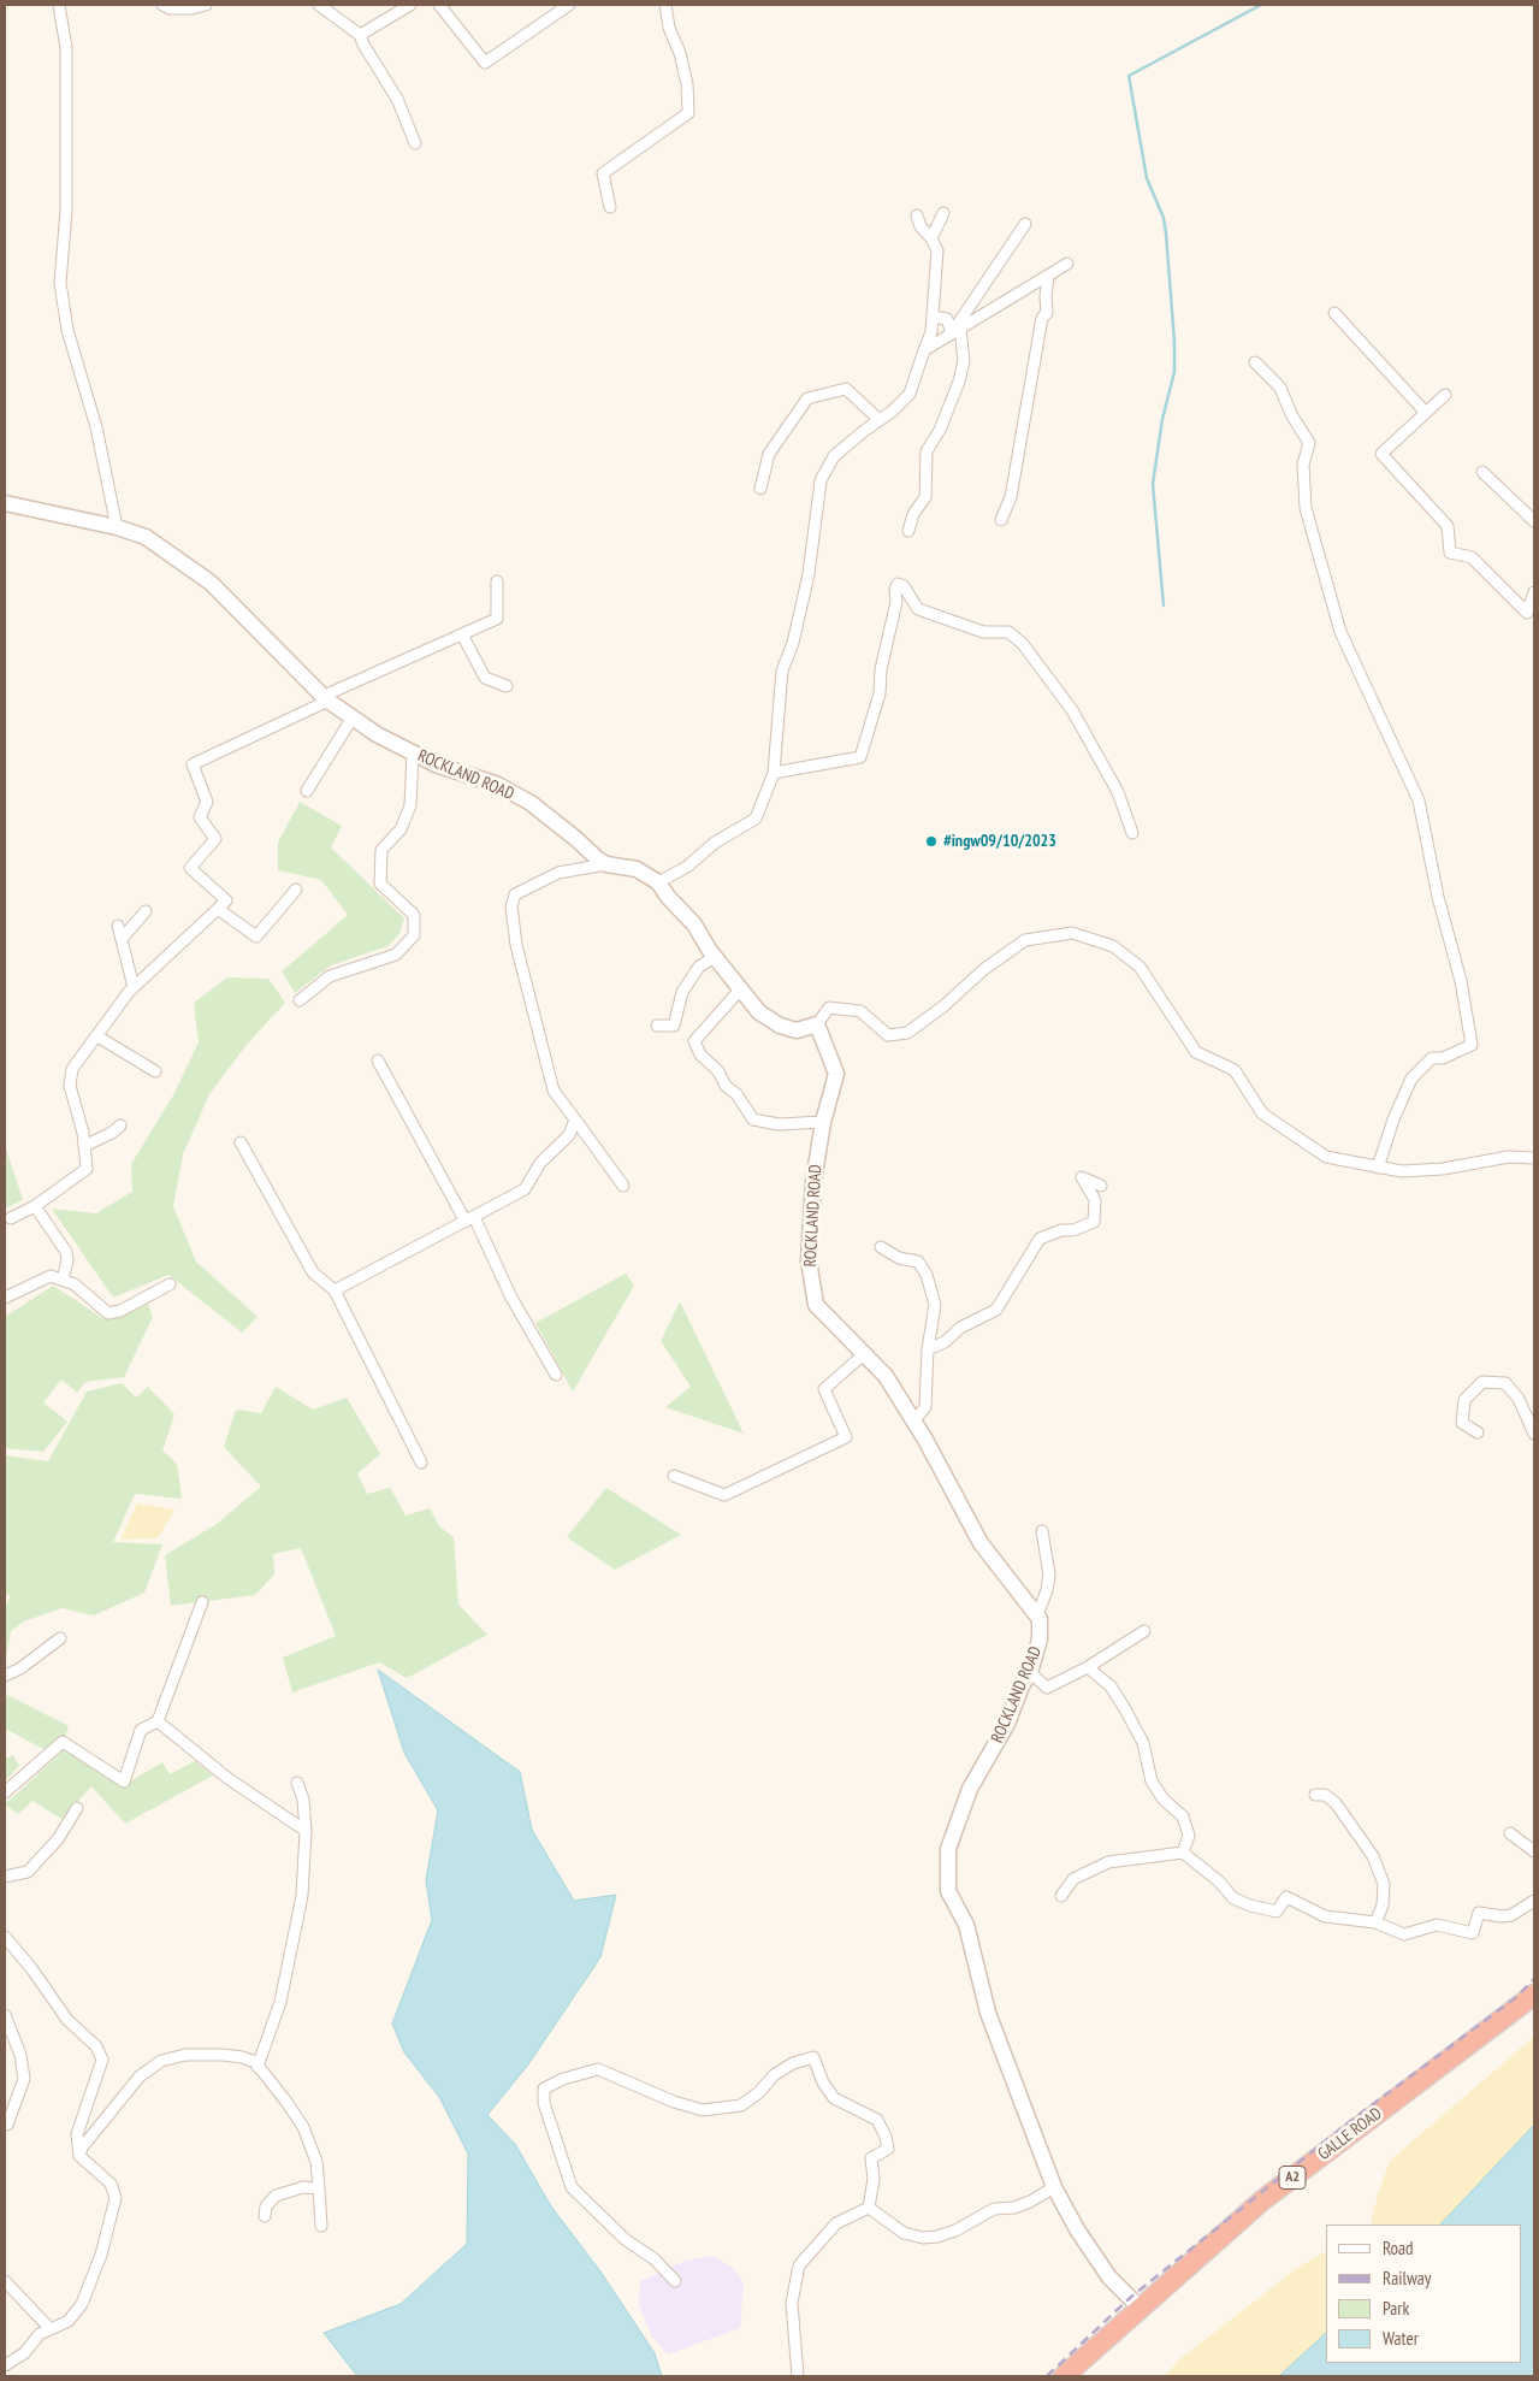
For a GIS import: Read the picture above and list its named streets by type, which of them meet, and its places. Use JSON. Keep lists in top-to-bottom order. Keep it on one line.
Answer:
{"streets":{"highway":["GALLE ROAD","A2"],"street":["ROCKLAND ROAD"]},"crossings":[["ROCKLAND ROAD","GALLE ROAD"]],"places":["#ingw09/10/2023"],"legend":["Road","Railway","Park","Water"]}
